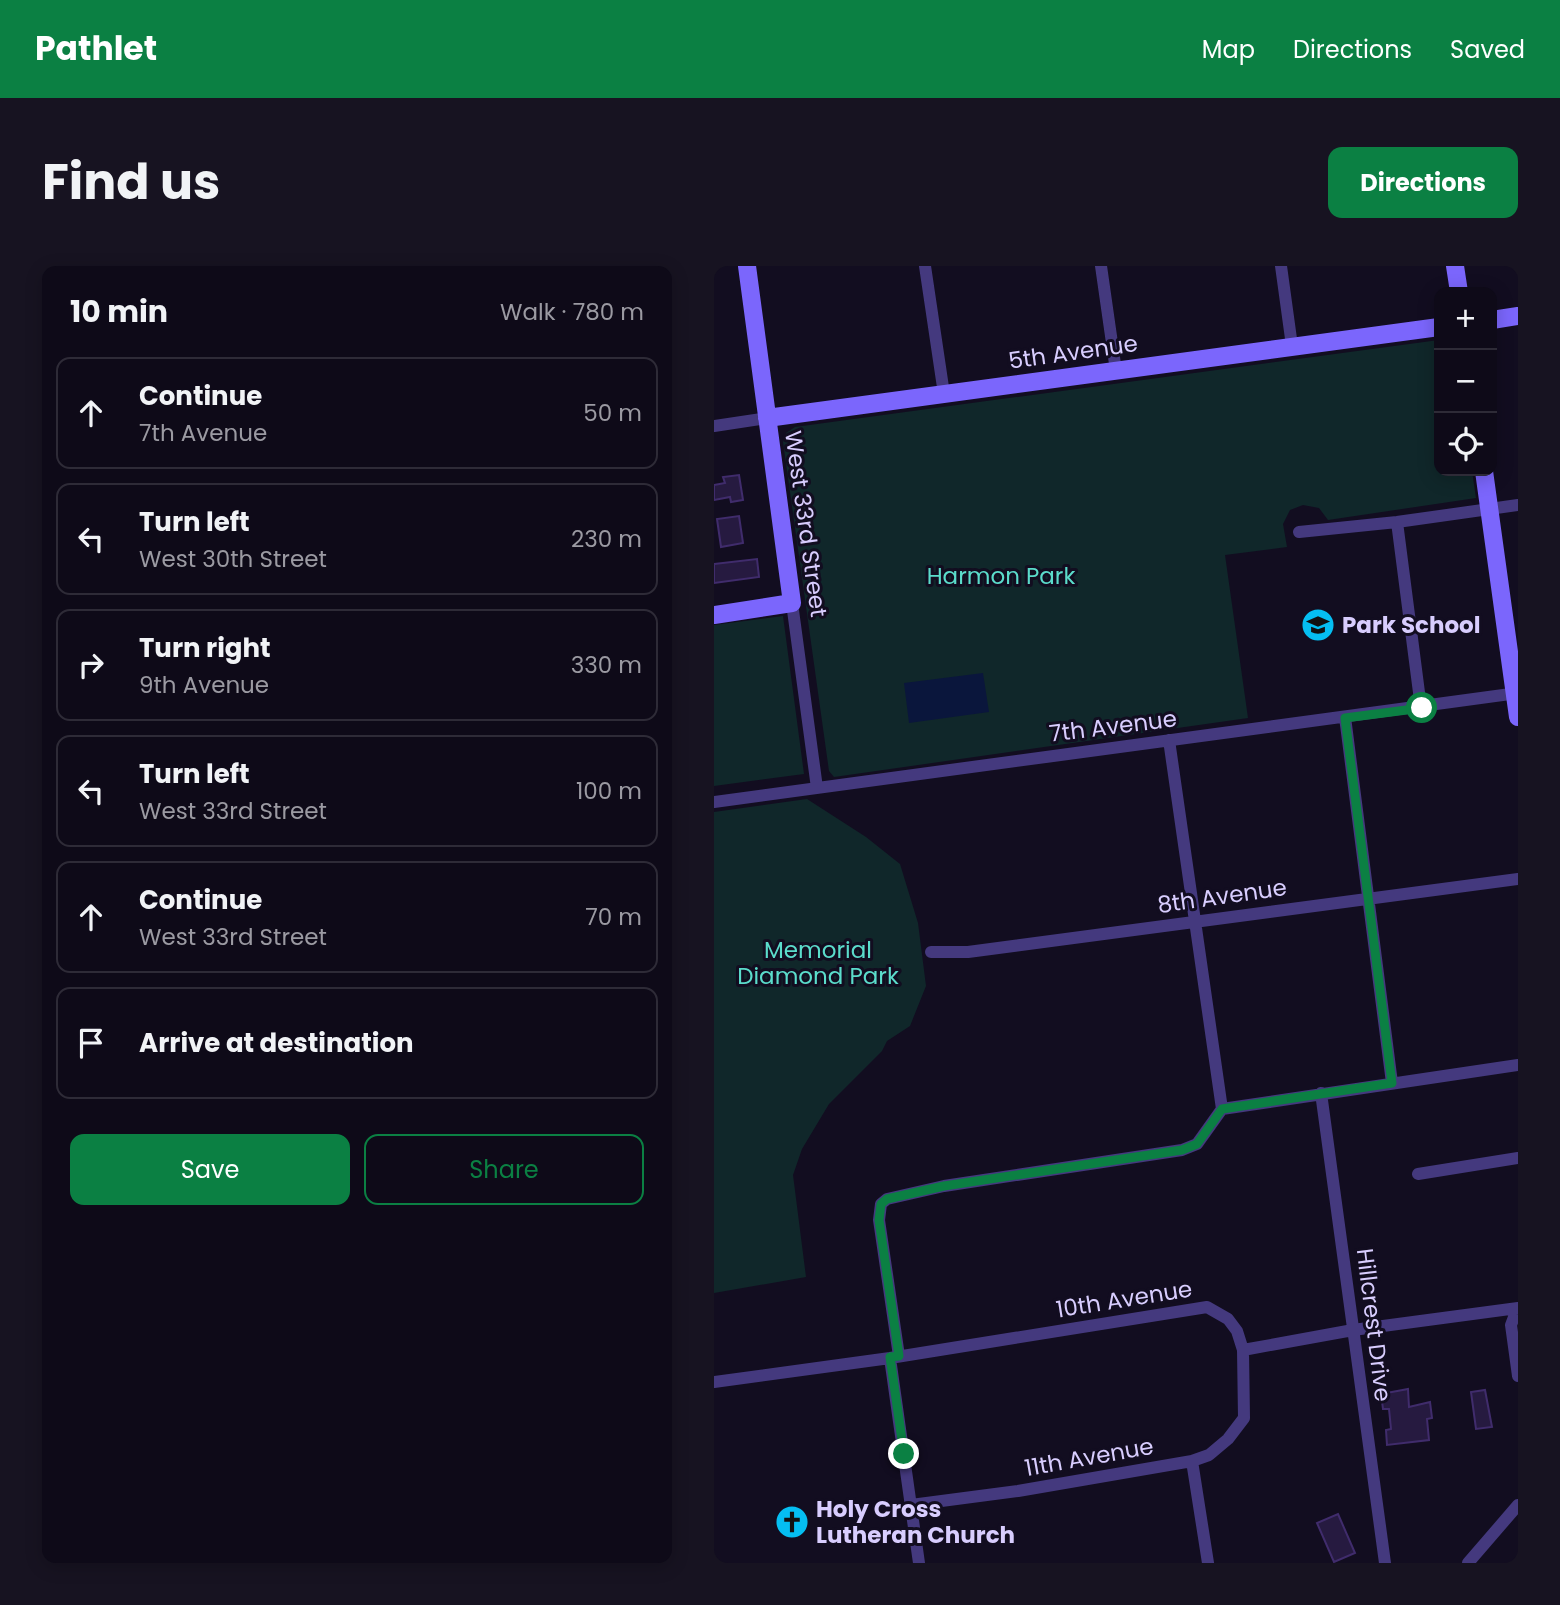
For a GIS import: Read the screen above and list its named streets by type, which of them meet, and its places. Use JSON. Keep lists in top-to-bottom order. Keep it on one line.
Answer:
{"streets":{"street":["5th Avenue","West 33rd Street","7th Avenue","8th Avenue","10th Avenue","Hillcrest Drive","11th Avenue"]},"crossings":[["5th Avenue","West 33rd Street"],["West 33rd Street","7th Avenue"],["10th Avenue","11th Avenue"]],"parks":["Harmon Park","Memorial Diamond Park"],"places":{"school or university":["Park School"],"church":["Holy Cross Lutheran Church"]},"page":{"header":"Pathlet","nav":["Map","Directions","Saved"],"title":"Find us","buttons":["Directions",["Save","Share"]],"heading":["10 min","Walk · 780 m"],"map_buttons":["+","−"],"list":[["Continue","7th Avenue","50 m"],["Turn left","West 30th Street","230 m"],["Turn right","9th Avenue","330 m"],["Turn left","West 33rd Street","100 m"],["Continue","West 33rd Street","70 m"],"Arrive at destination"]}}
